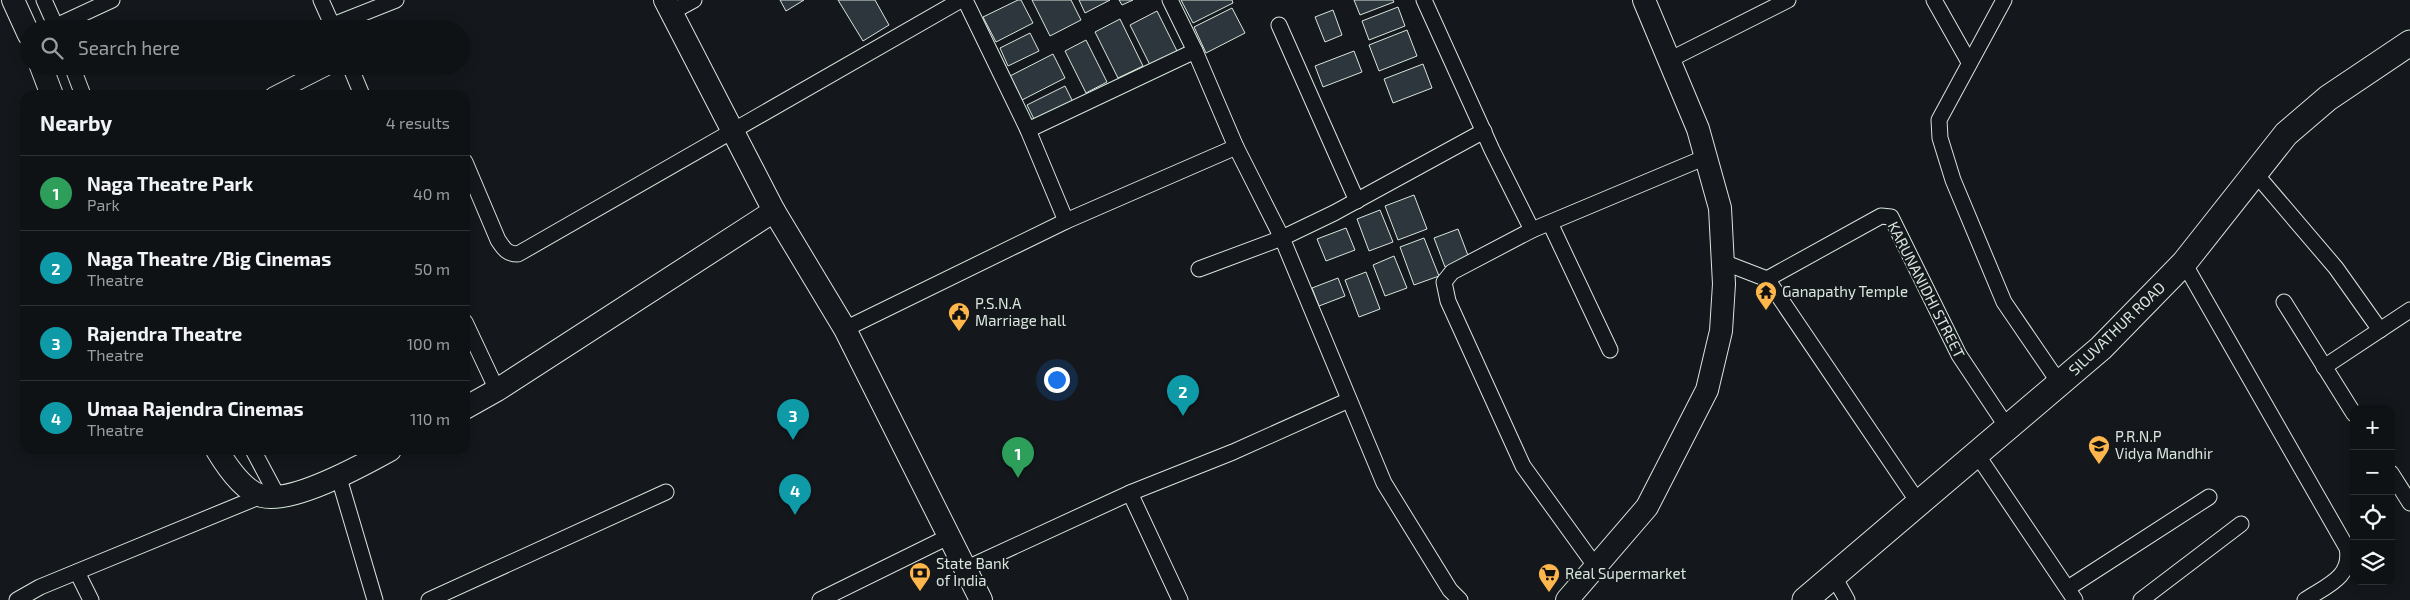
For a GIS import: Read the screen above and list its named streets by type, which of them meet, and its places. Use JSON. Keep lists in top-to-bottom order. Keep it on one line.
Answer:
{"streets":{"main road":["SILUVATHUR ROAD"],"street":["KARUNANIDHI STREET"]},"crossings":[["KARUNANIDHI STREET","SILUVATHUR ROAD"]],"places":{"temple":["Ganapathy Temple"],"public building":["P.S.N.A Marriage hall"],"school or university":["P.R.N.P Vidya Mandhir"],"bank":["State Bank of India"],"supermarket":["Real Supermarket"]},"page":{"search":"Search here","heading":["Nearby","4 results"],"list":[{"mark":"1","name":"Naga Theatre Park","note":"Park","value":"40 m"},{"mark":"2","name":"Naga Theatre /Big Cinemas","note":"Theatre","value":"50 m"},{"mark":"3","name":"Rajendra Theatre","note":"Theatre","value":"100 m"},{"mark":"4","name":"Umaa Rajendra Cinemas","note":"Theatre","value":"110 m"}],"pins":["2","3","1","4"],"map_buttons":["+","−"]}}
